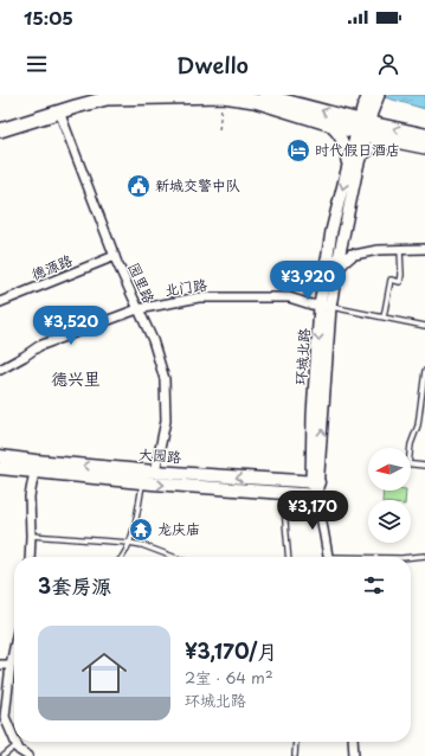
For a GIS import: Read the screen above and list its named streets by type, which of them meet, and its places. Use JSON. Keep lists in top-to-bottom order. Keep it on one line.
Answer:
{"streets":{"main road":["大园路"],"street":["德源路","园里路","北门路","环城北路"]},"crossings":[["德源路","园里路"],["园里路","北门路"],["园里路","大园路"],["北门路","环城北路"],["环城北路","大园路"]],"districts":["德兴里"],"places":{"hotel":["时代假日酒店"],"public building":["新城交警中队"],"temple":["龙庆庙"]},"north":"left","page":{"status":"15:05","header":"Dwello","price":["¥3,920","¥3,520","¥3,170"],"heading":"3套房源","list":[{"name":"¥3,170/月","note":"2室 · 64 m² · 环城北路"}]}}
